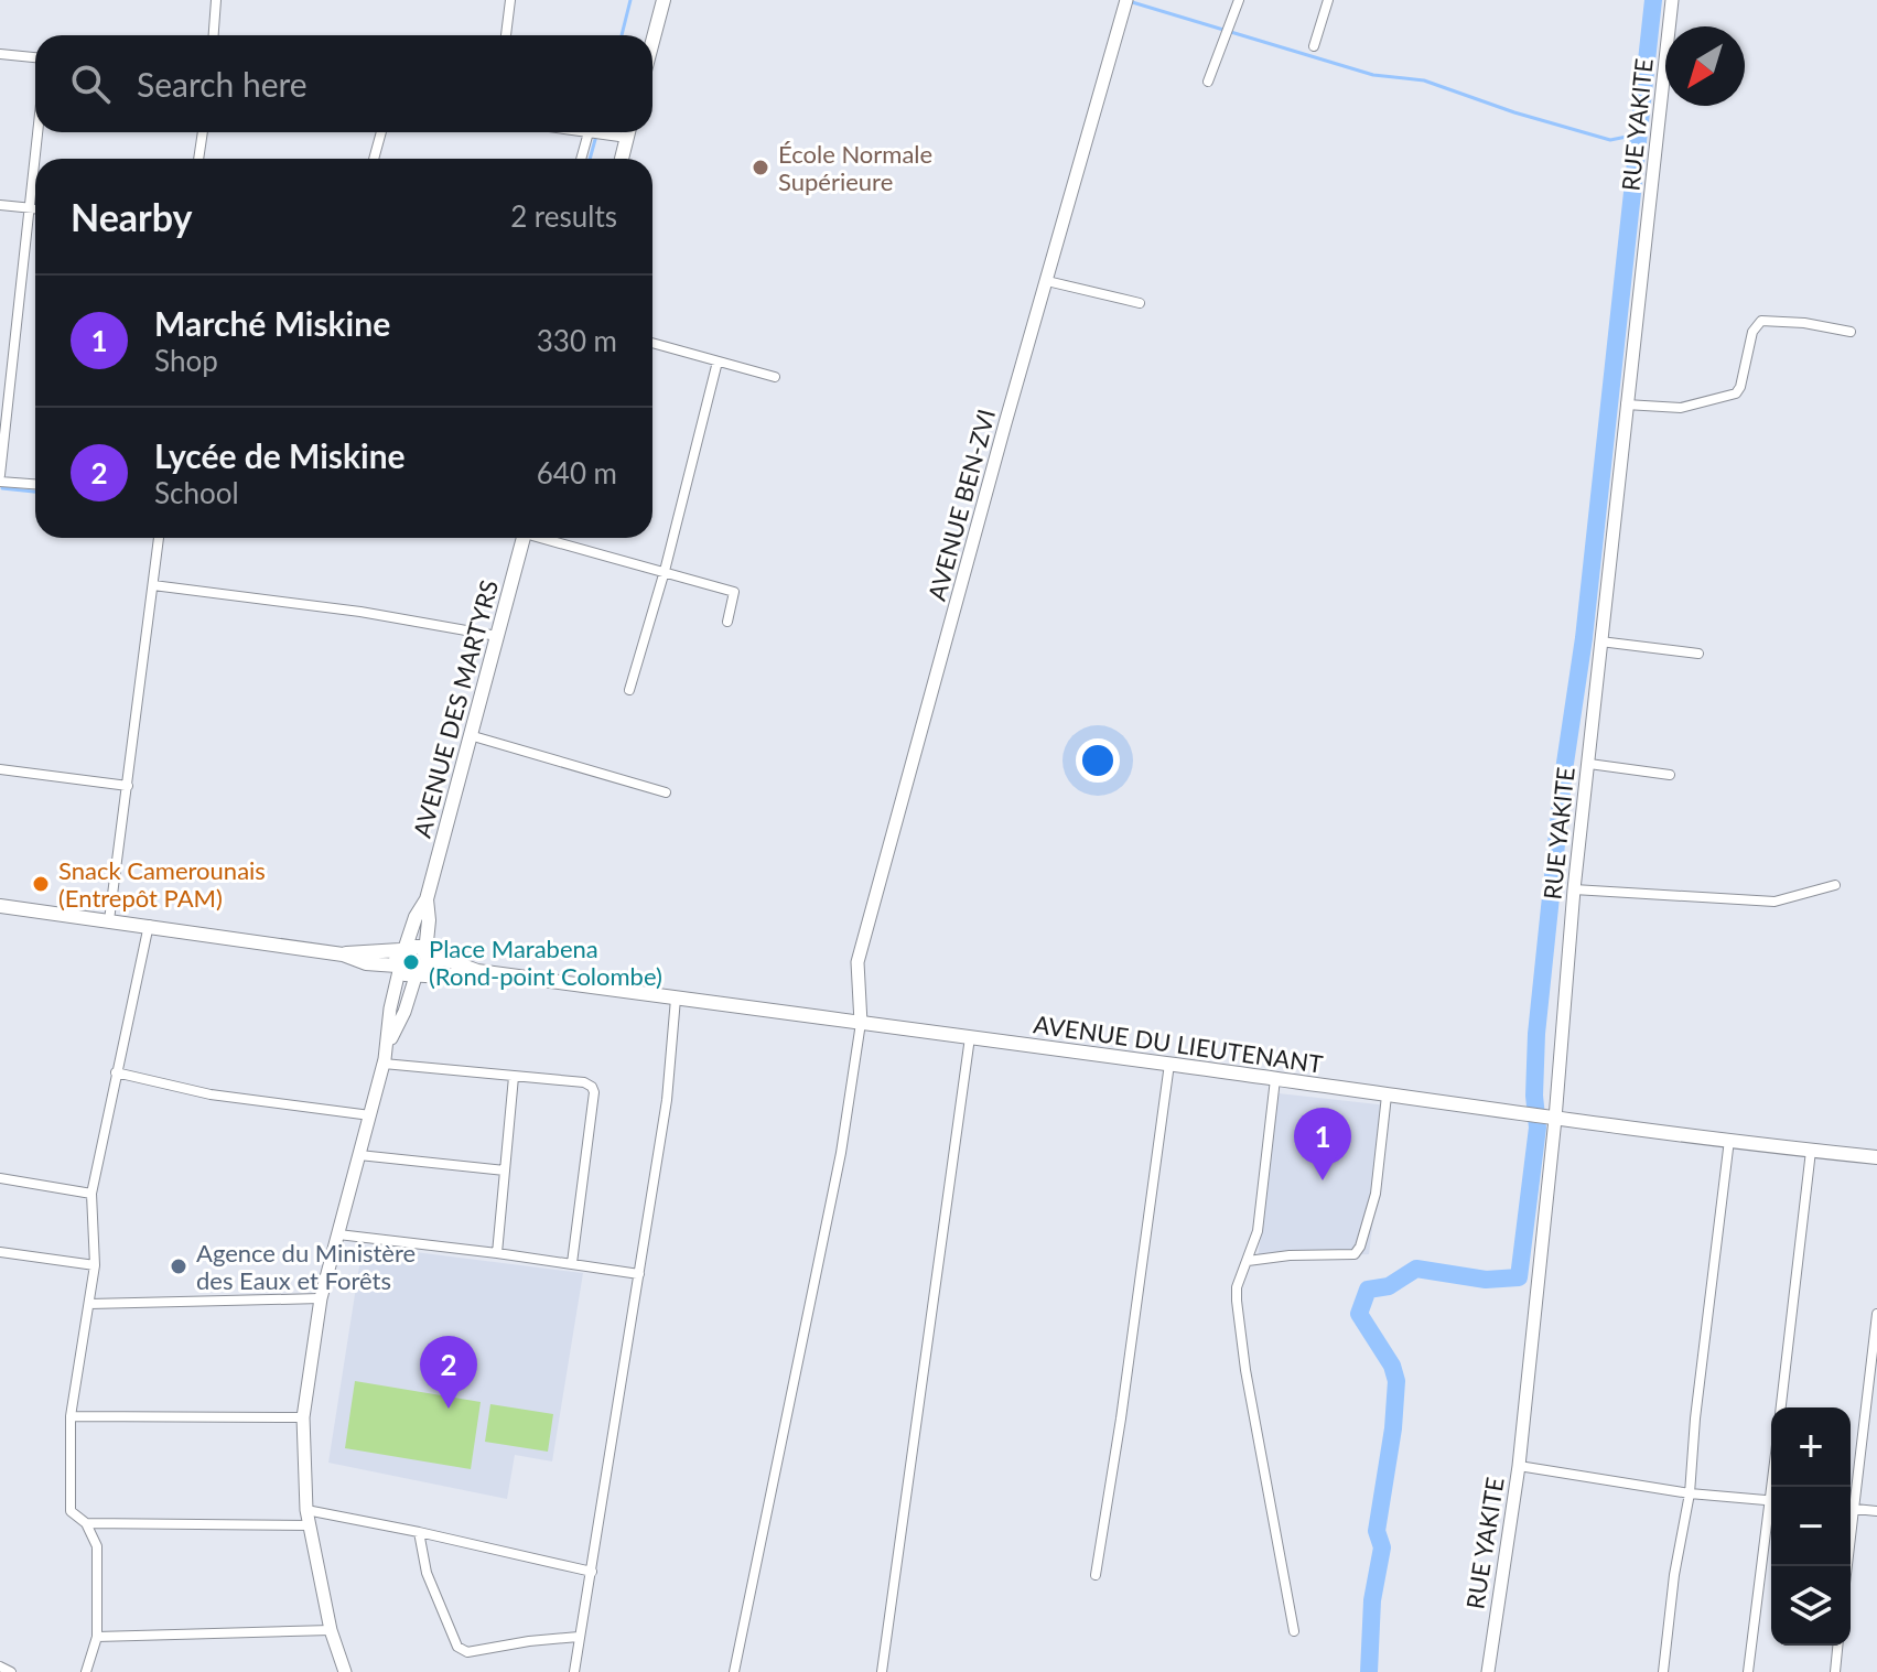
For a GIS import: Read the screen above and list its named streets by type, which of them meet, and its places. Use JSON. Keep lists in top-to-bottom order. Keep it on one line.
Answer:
{"streets":{"main road":["RUE YAKITE","AVENUE BEN-ZVI","AVENUE DES MARTYRS","AVENUE DU LIEUTENANT"]},"crossings":[["RUE YAKITE","AVENUE DU LIEUTENANT"],["AVENUE BEN-ZVI","AVENUE DU LIEUTENANT"],["AVENUE DES MARTYRS","AVENUE DU LIEUTENANT"]],"places":["École Normale Supérieure","Snack Camerounais (Entrepôt PAM)","Place Marabena (Rond-point Colombe)","Agence du Ministère des Eaux et Forêts"],"north":"bottom left","page":{"search":"Search here","heading":["Nearby","2 results"],"list":[{"mark":"1","name":"Marché Miskine","note":"Shop","value":"330 m"},{"mark":"2","name":"Lycée de Miskine","note":"School","value":"640 m"}],"pins":["1","2"],"map_buttons":["+","−"]}}
